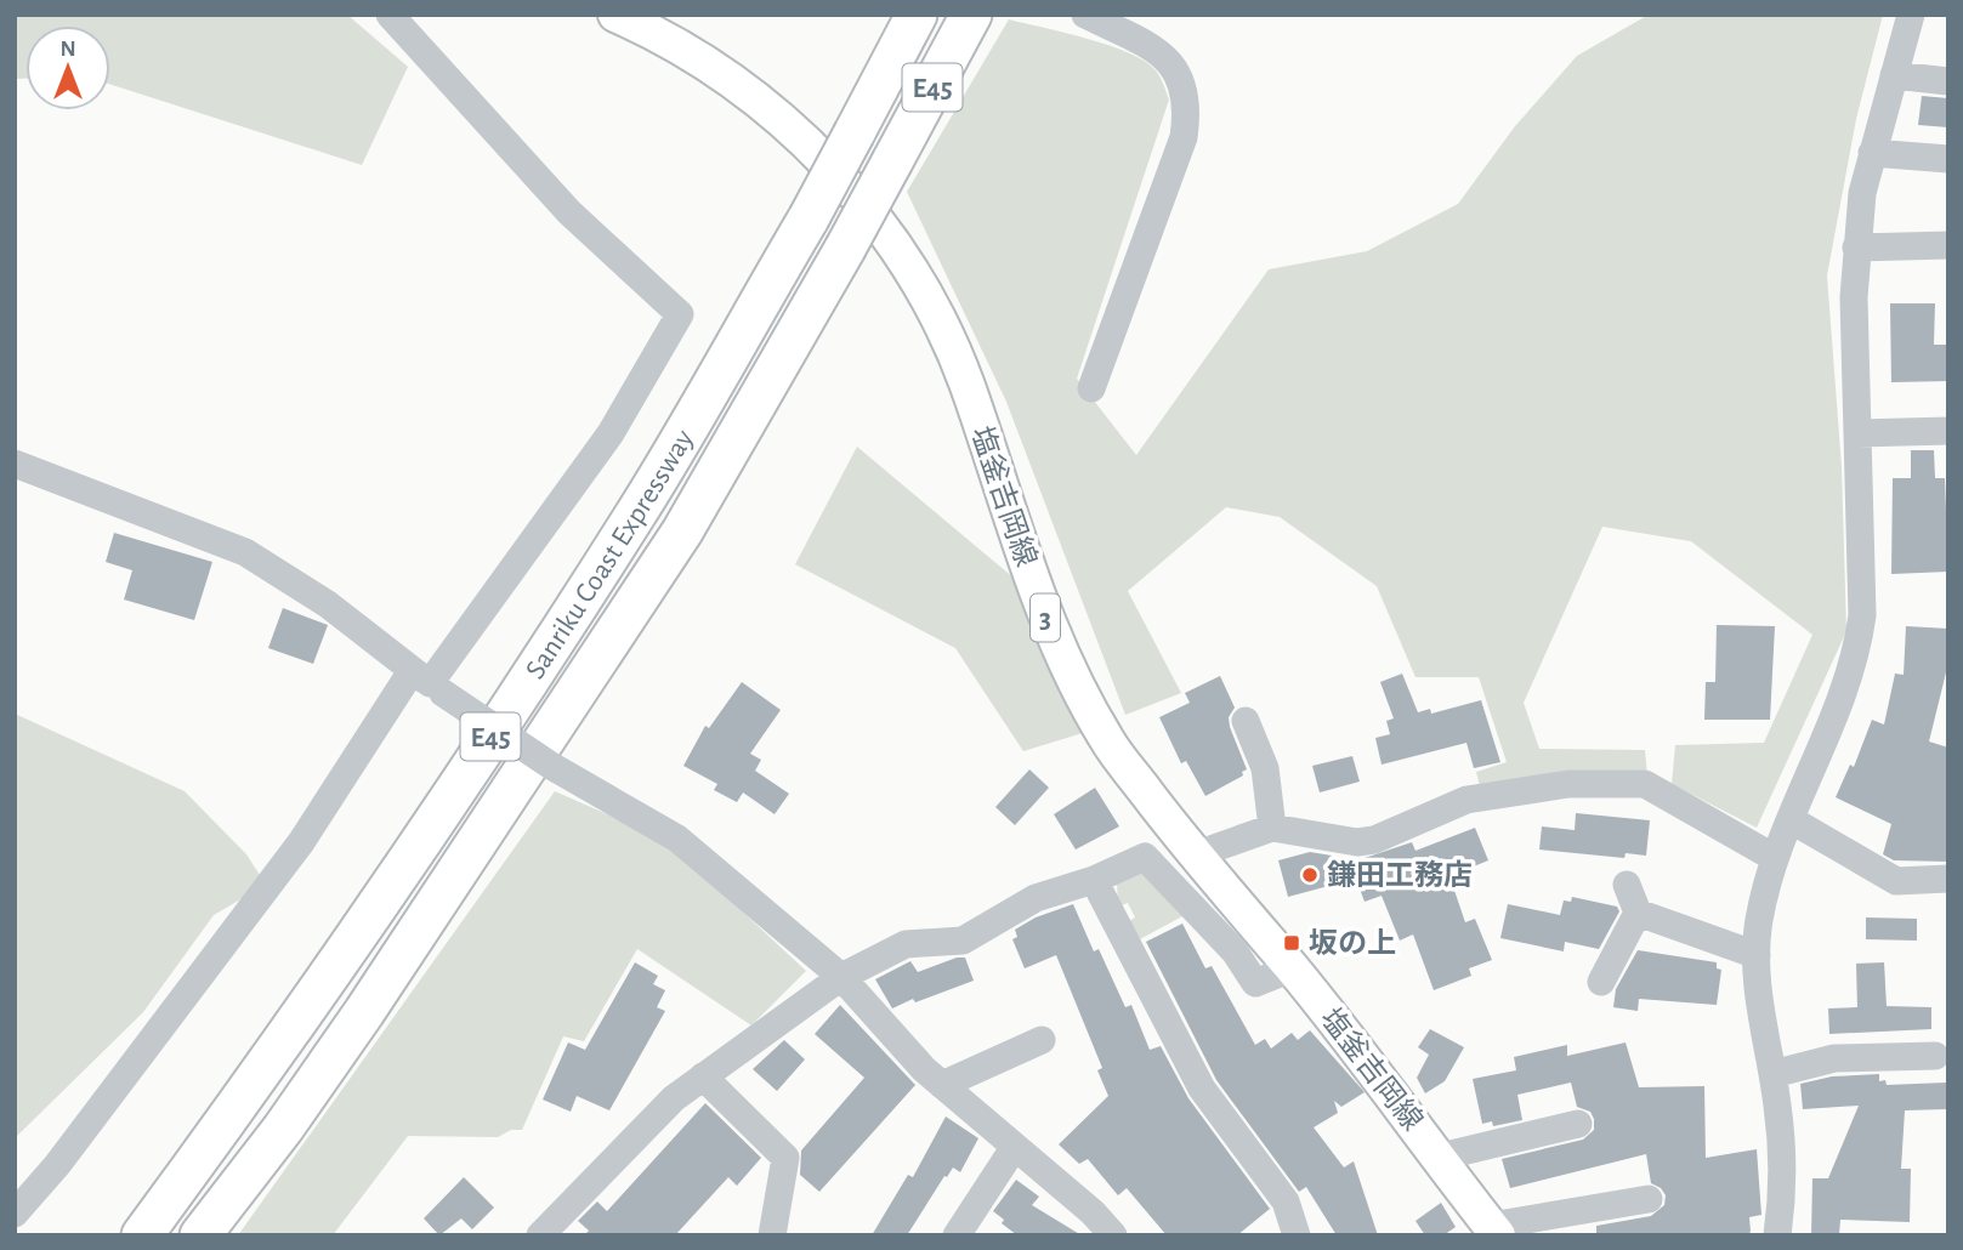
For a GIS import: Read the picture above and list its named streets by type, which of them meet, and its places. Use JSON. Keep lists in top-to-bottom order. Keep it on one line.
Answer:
{"streets":{"highway":["E45","Sanriku Coast Expressway"],"main road":["塩釜吉岡線","3"]},"places":{"other":["鎌田工務店"],"transit":["坂の上"]},"north":"top"}
